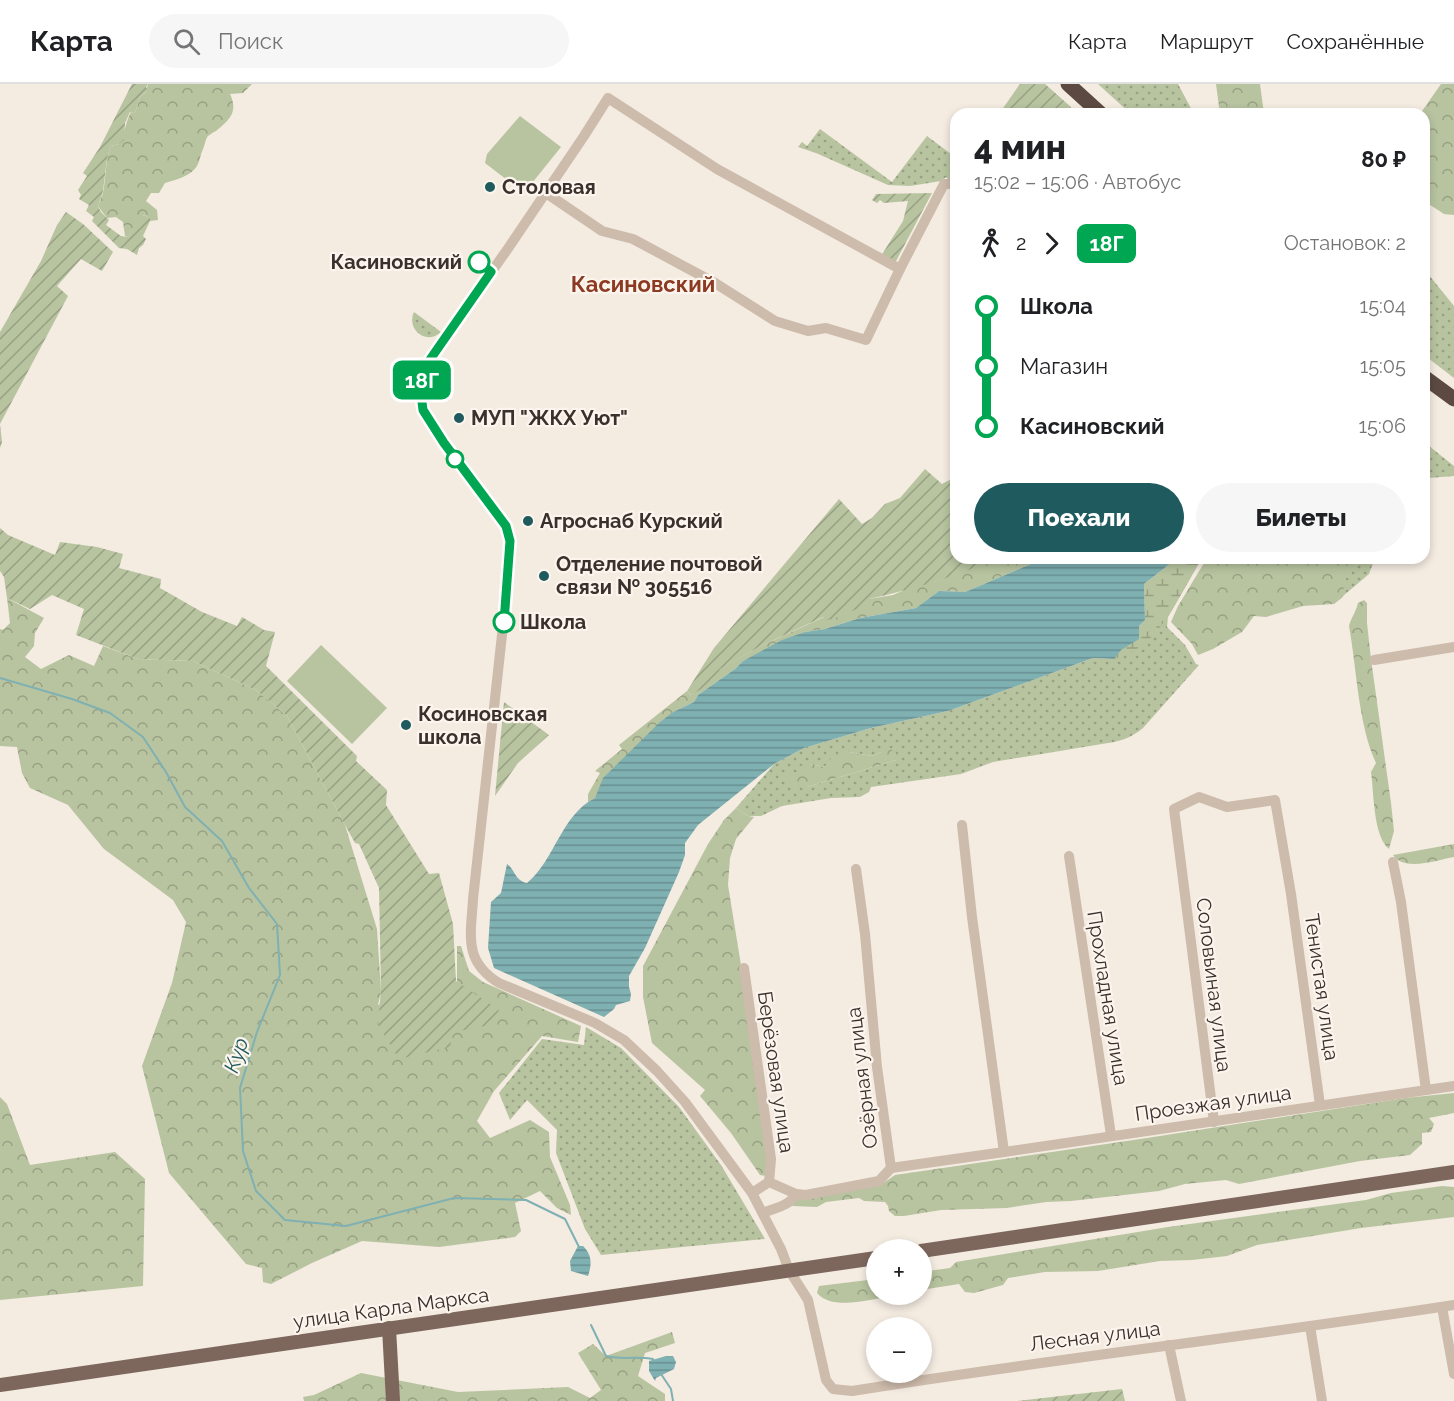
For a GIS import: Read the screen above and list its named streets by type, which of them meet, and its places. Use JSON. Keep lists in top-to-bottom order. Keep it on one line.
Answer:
{"streets":{"main road":["улица Карла Маркса"],"street":["Соловьиная улица","Тенистая улица","Прохладная улица","Берёзовая улица","Озёрная улица","Проезжая улица","Лесная улица"]},"crossings":[["Соловьиная улица","Тенистая улица"],["Соловьиная улица","Проезжая улица"],["Тенистая улица","Проезжая улица"],["Прохладная улица","Проезжая улица"],["Берёзовая улица","Озёрная улица"],["Озёрная улица","Проезжая улица"],["улица Карла Маркса","Лесная улица"]],"districts":["Касиновский"],"water":["Кур"],"places":["Столовая","Касиновский","МУП \"ЖКХ Уют\"","Агроснаб Курский","Отделение почтовой связи № 305516","Школа","Косиновская школа"],"lines":["bus line 18Г"],"page":{"header":"Карта","search":"Поиск","nav":["Карта","Маршрут","Сохранённые"],"on_map":"18Г","heading":["4 мин","15:02 – 15:06 · Автобус","80 ₽"],"legs":["2","18Г","Остановок: 2"],"list":[{"name":"Школа","value":"15:04"},{"name":"Магазин","value":"15:05"},{"name":"Касиновский","value":"15:06"}],"buttons":["Поехали","Билеты"],"map_buttons":["+","−"]}}
